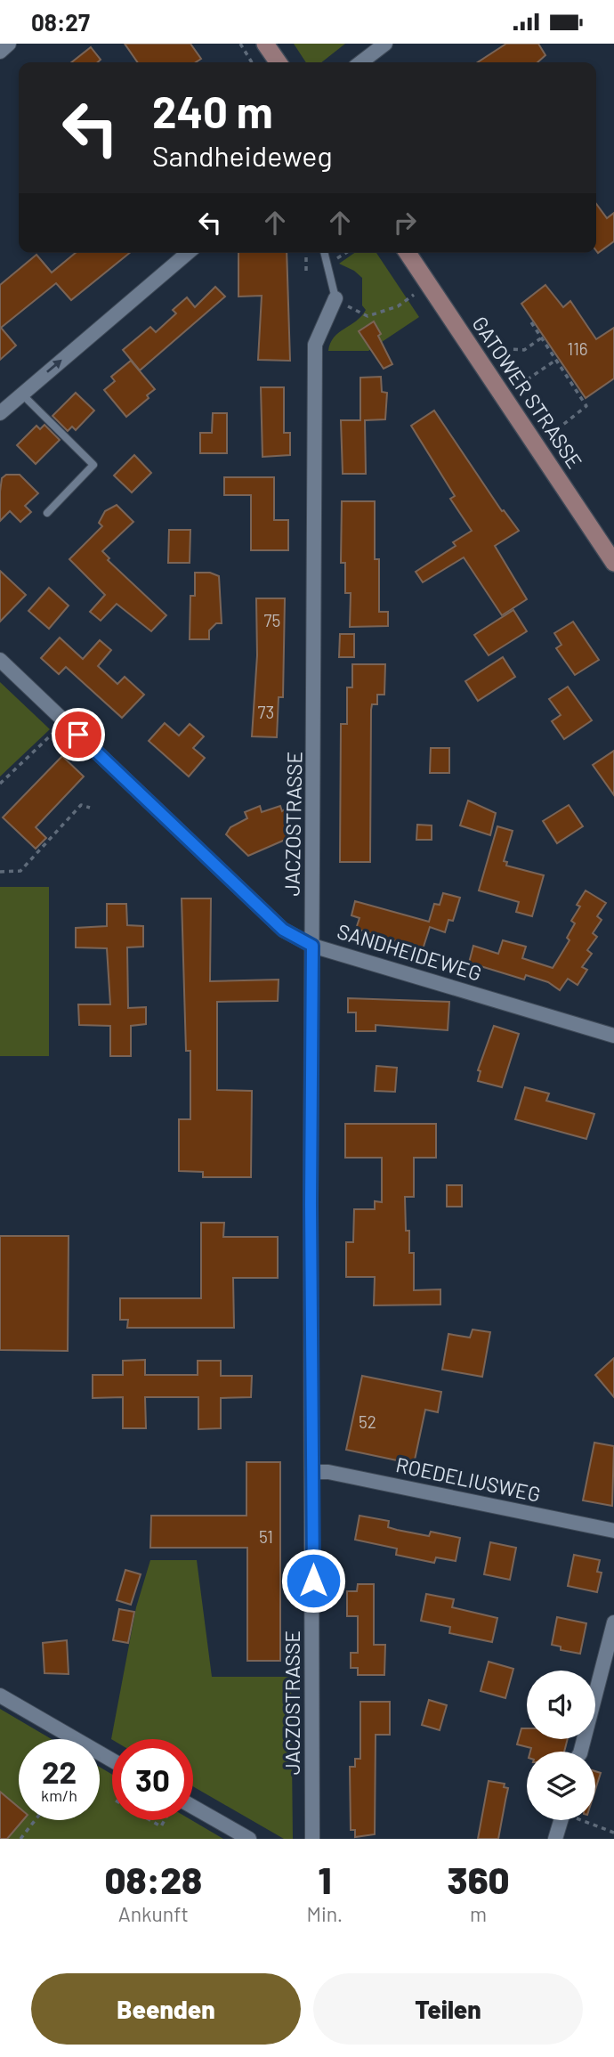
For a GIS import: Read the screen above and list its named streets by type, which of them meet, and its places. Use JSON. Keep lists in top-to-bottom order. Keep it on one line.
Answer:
{"streets":{"main road":["GATOWER STRASSE"],"street":["JACZOSTRASSE","SANDHEIDEWEG","ROEDELIUSWEG"]},"crossings":[["JACZOSTRASSE","SANDHEIDEWEG"],["JACZOSTRASSE","ROEDELIUSWEG"]],"house_numbers":["116","75","73","52","51"],"page":{"status":"08:27","turn":["240 m","Sandheideweg"],"speed":"22 km/h","limit":"30","eta":["08:28","Ankunft","1","Min.","360","m"],"buttons":["Beenden","Teilen"]}}
